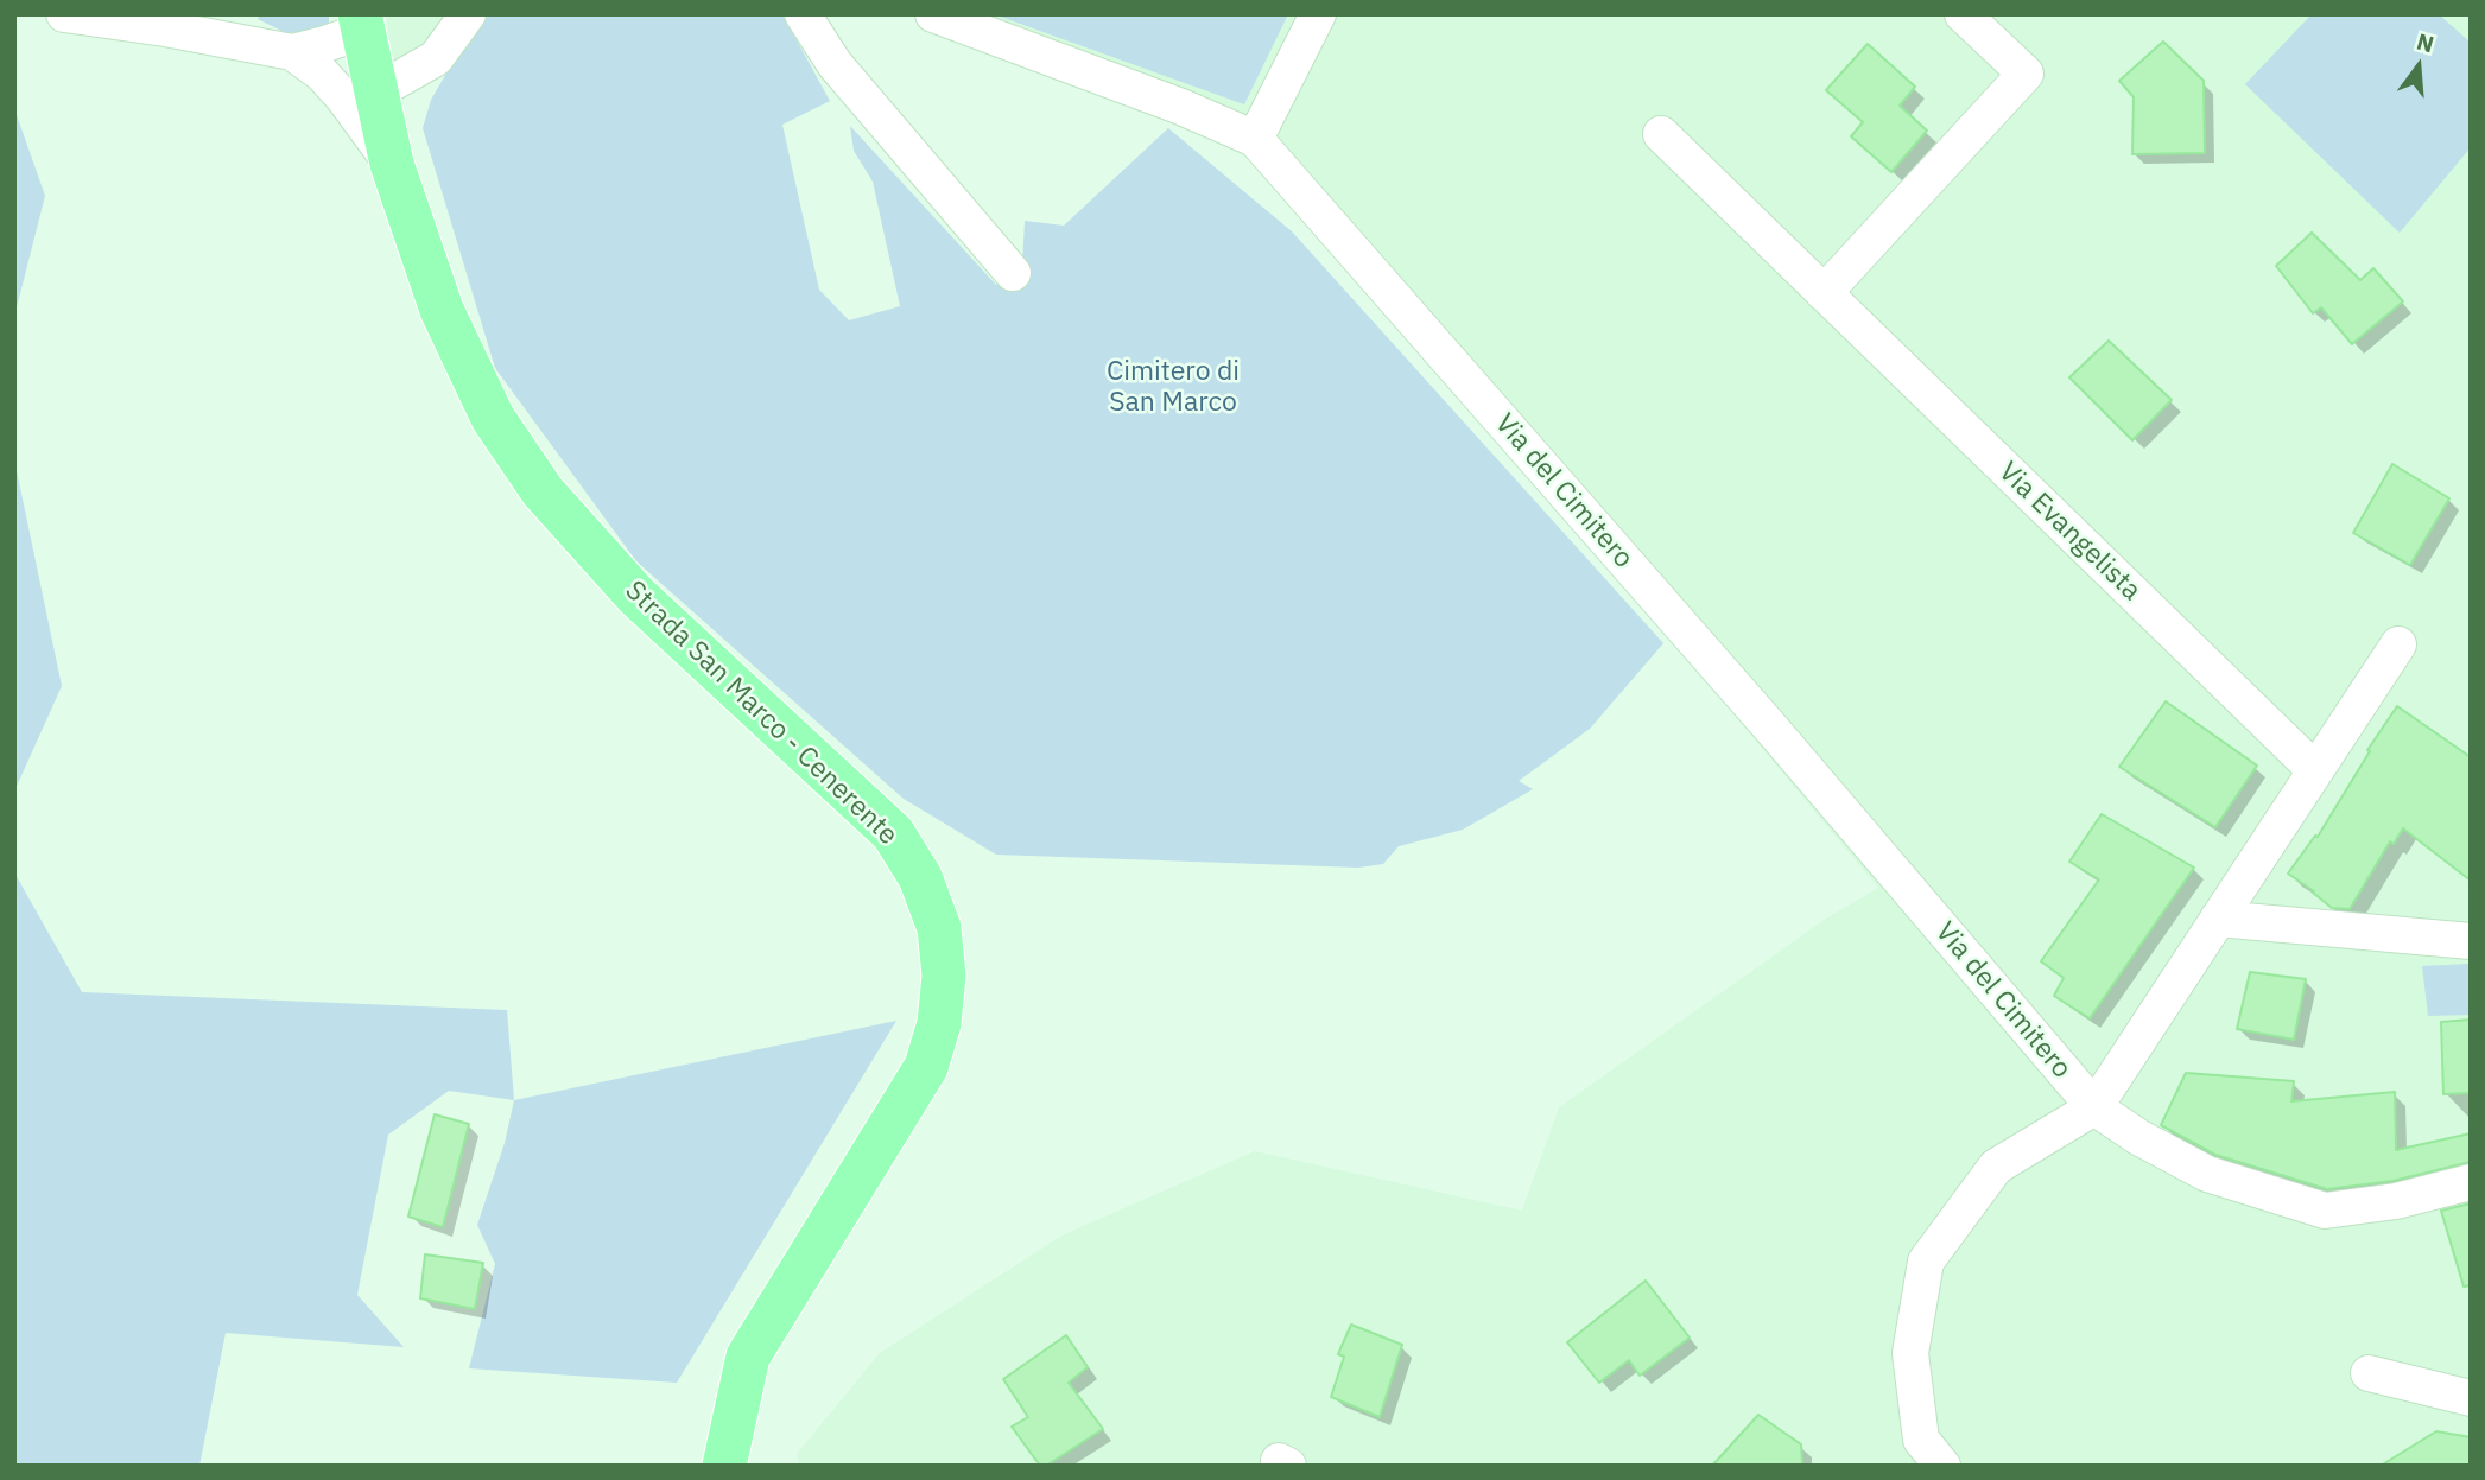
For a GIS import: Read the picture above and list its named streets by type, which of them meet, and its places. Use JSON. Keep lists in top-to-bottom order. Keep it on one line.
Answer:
{"streets":{"main road":["Strada San Marco - Cenerente"],"street":["Via del Cimitero","Via Evangelista"]},"parks":["Cimitero di San Marco"],"north":"top"}
